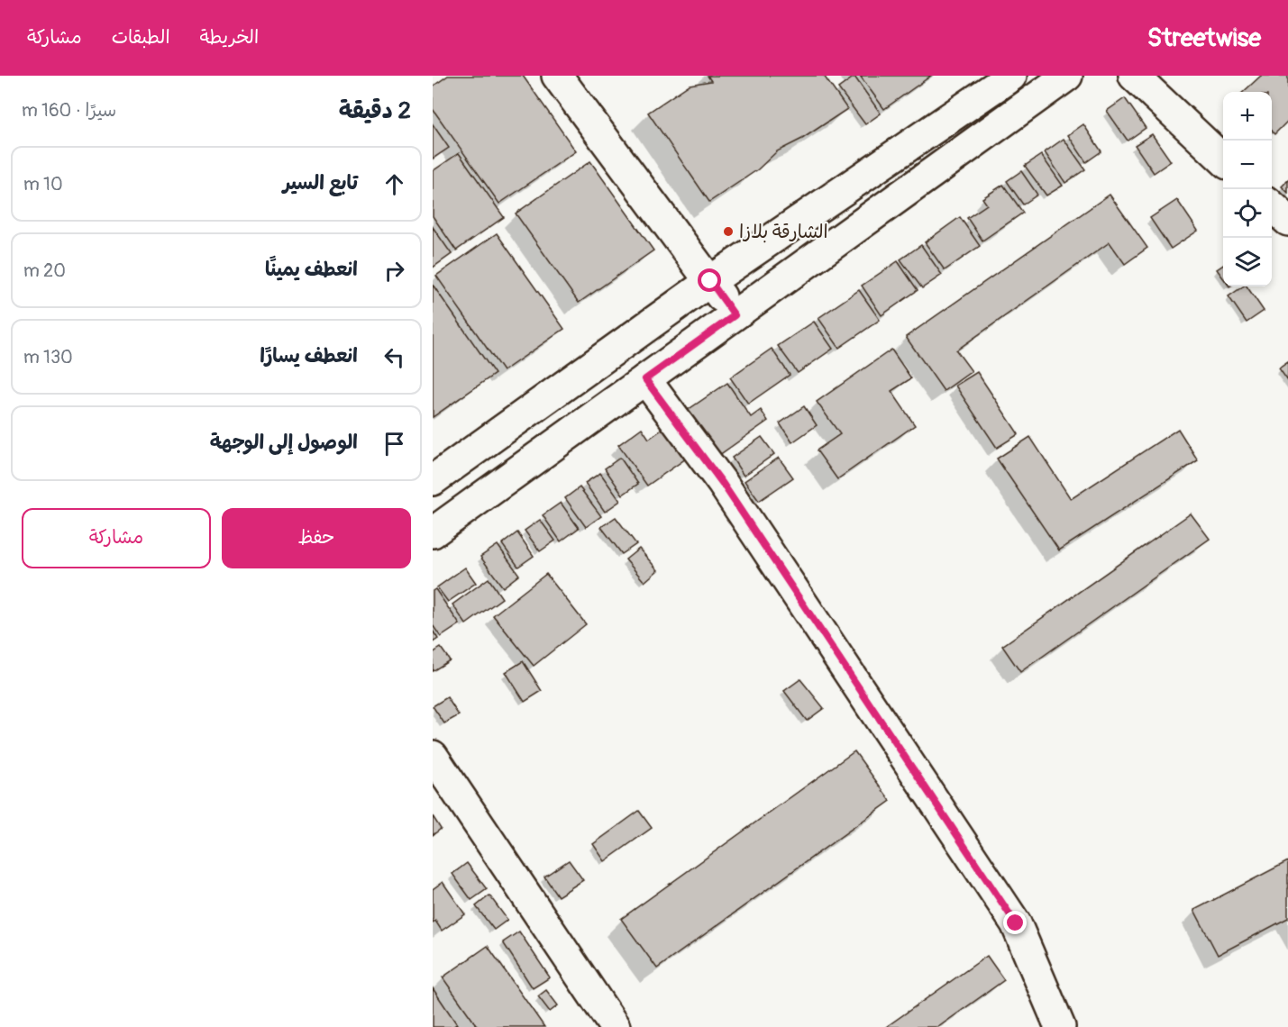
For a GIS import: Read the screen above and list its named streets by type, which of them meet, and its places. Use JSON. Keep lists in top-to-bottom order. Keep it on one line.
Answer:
{"places":["الشارقة بلازا"],"page":{"header":"Streetwise","nav":["الخريطة","الطبقات","مشاركة"],"heading":["2 دقيقة","سيرًا · 160 m"],"map_buttons":["+","−"],"list":[["تابع السير","10 m"],["انعطف يمينًا","20 m"],["انعطف يسارًا","130 m"],"الوصول إلى الوجهة"],"buttons":["حفظ","مشاركة"]}}
